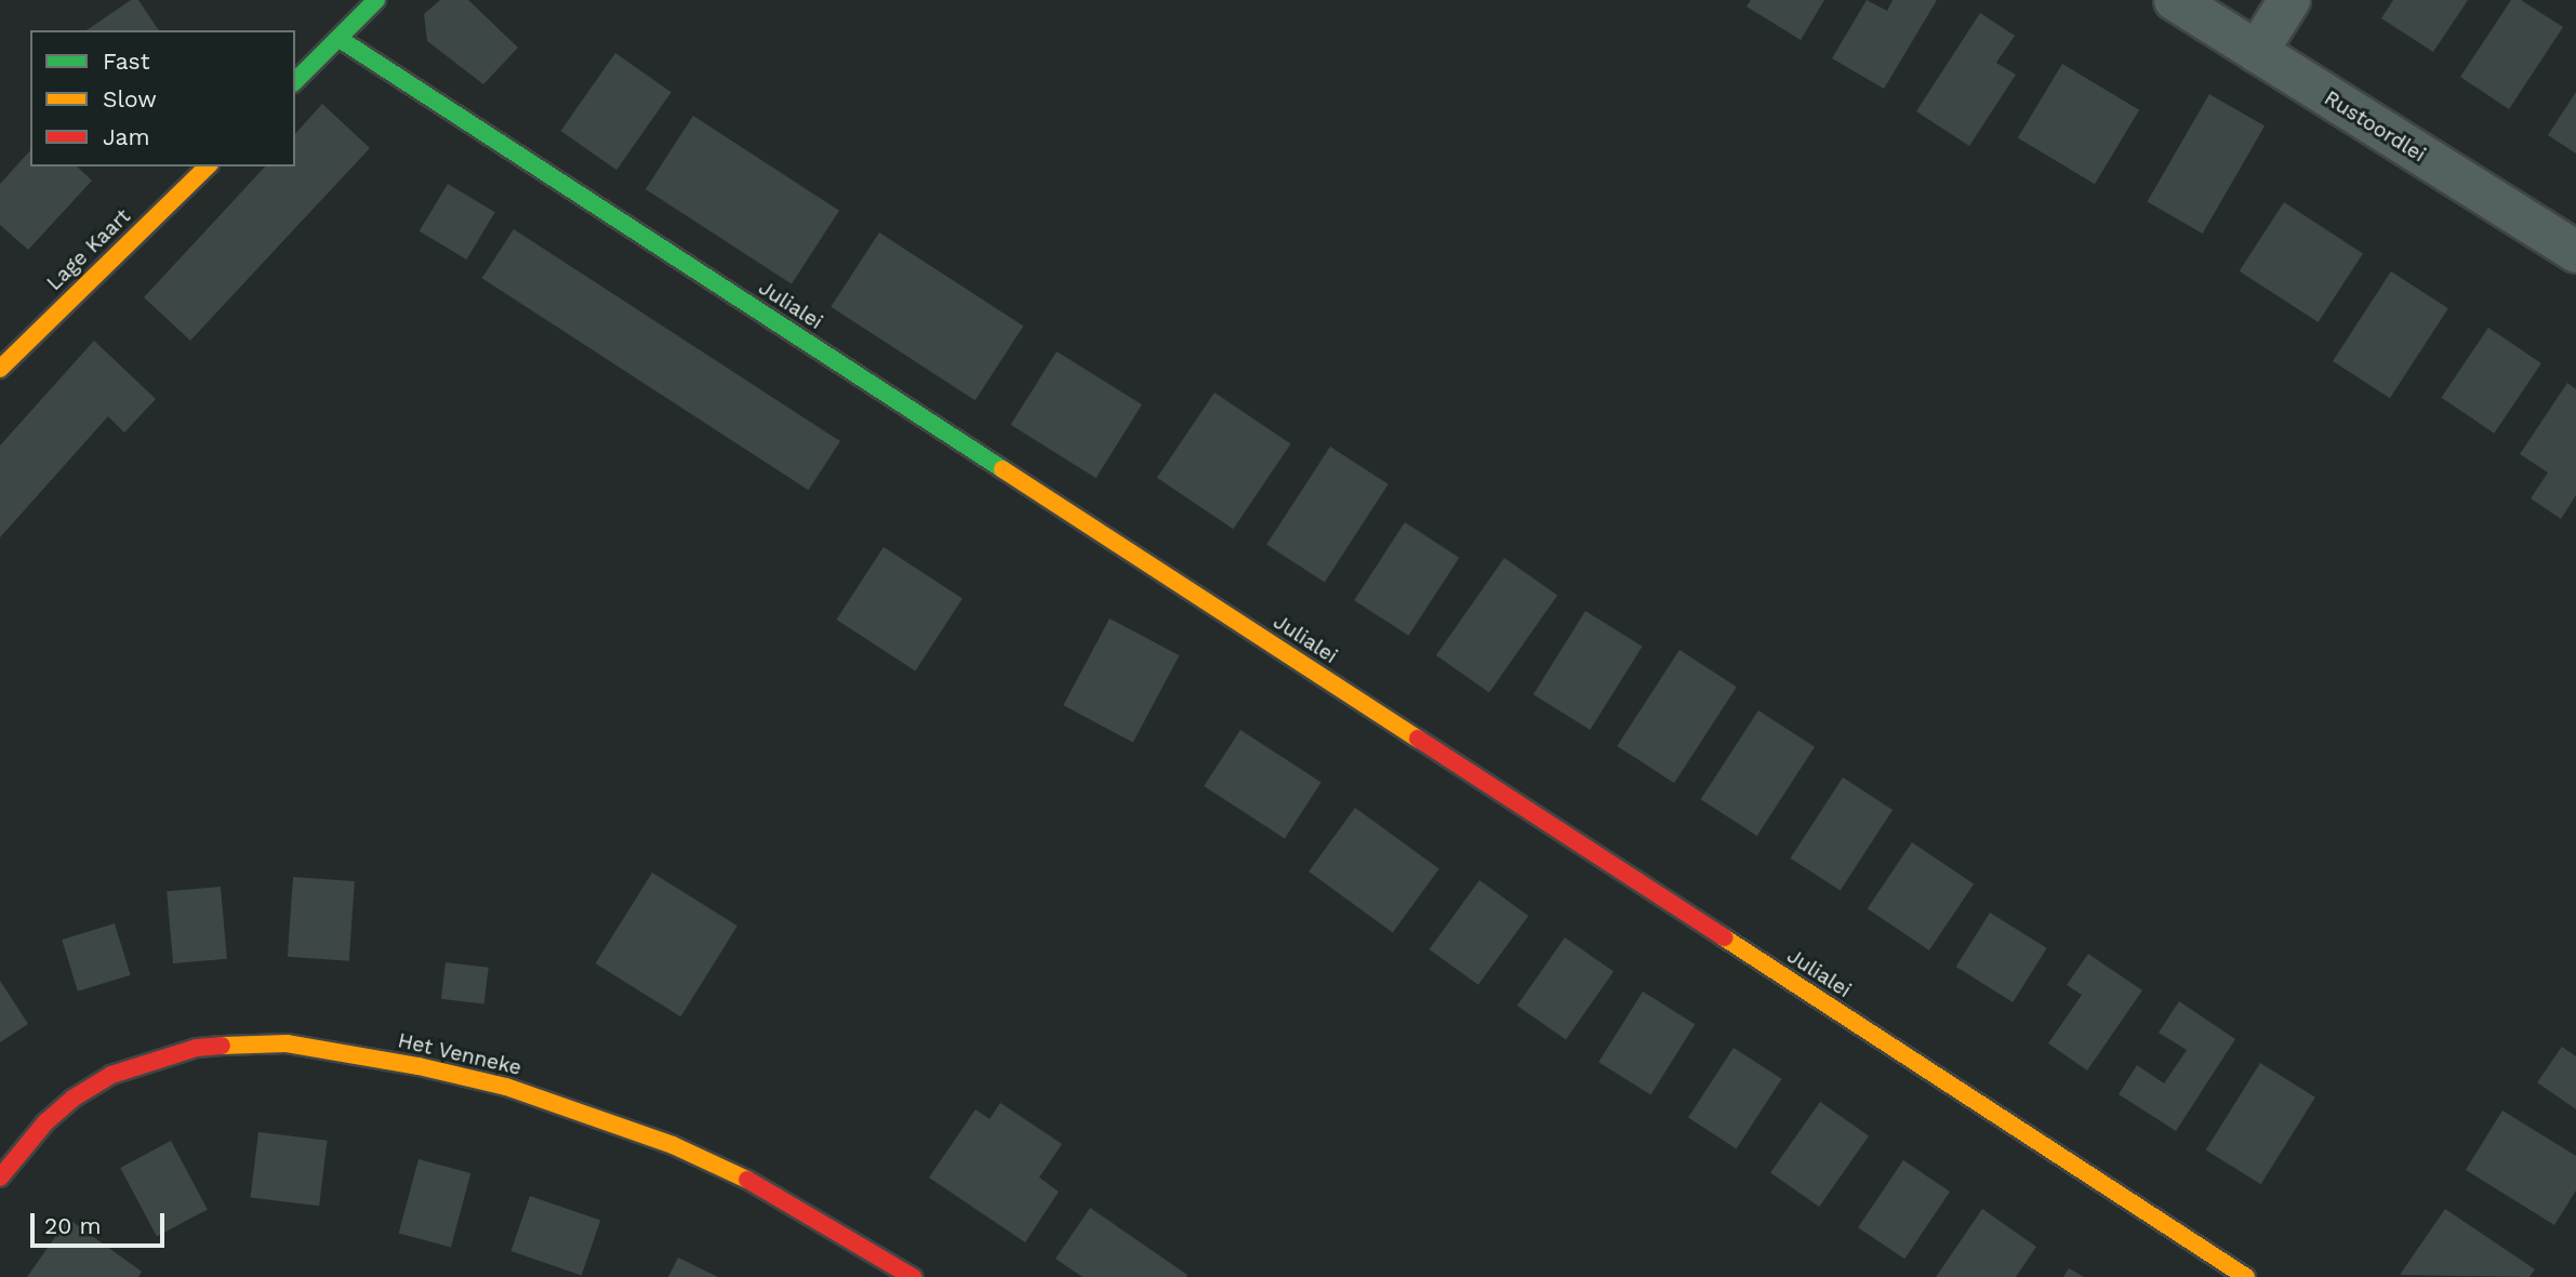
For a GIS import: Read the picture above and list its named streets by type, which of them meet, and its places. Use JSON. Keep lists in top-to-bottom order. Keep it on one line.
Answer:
{"streets":{"street":["Rustoordlei","Lage Kaart","Julialei","Het Venneke"]},"legend":["Fast","Slow","Jam"],"scale_bar":"20 m"}
